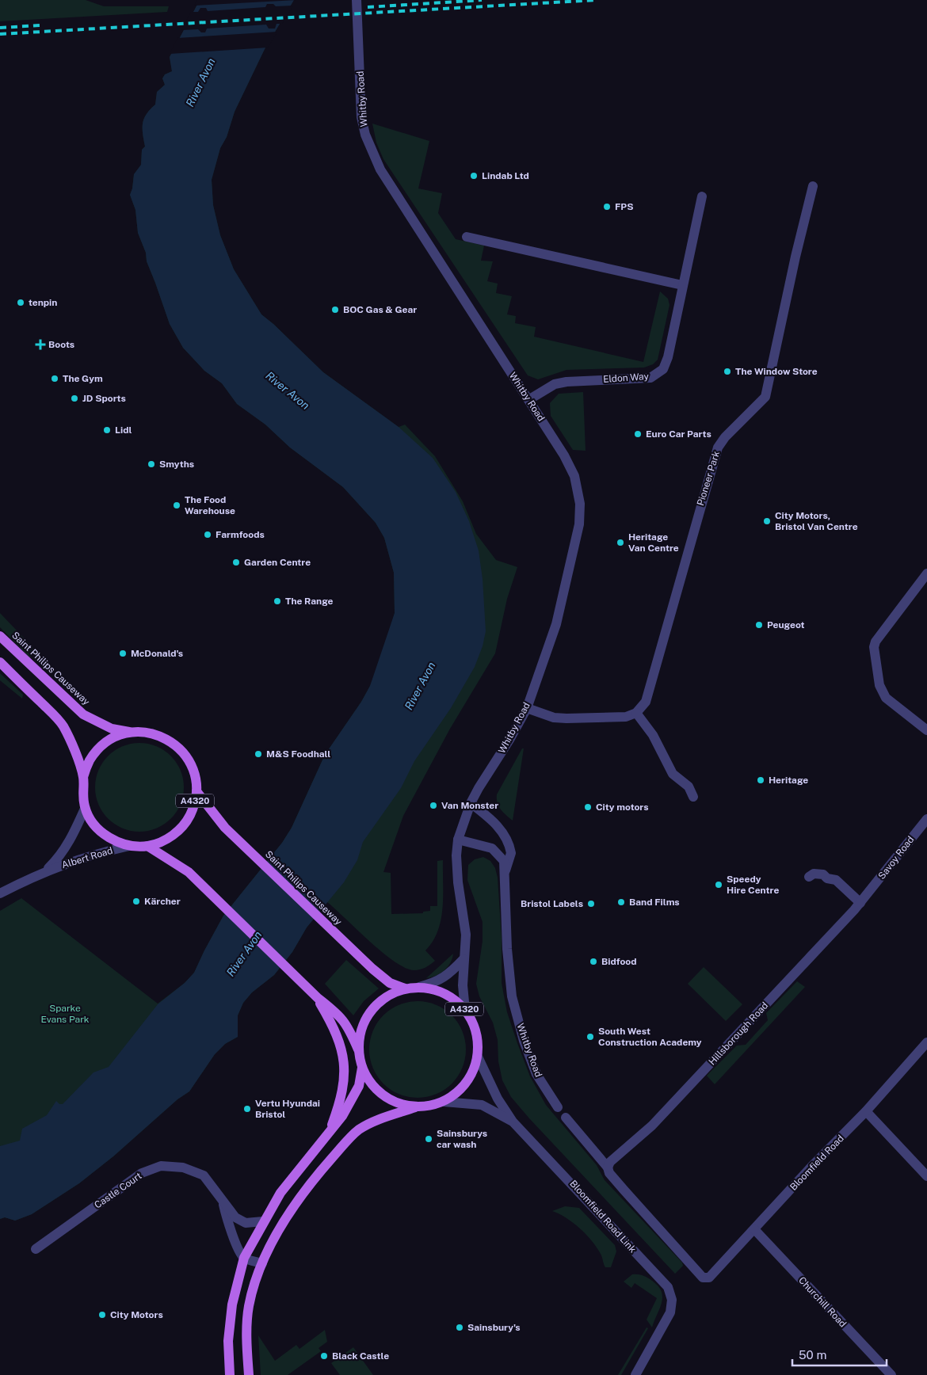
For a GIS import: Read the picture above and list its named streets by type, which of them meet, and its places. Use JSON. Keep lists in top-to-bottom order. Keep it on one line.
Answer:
{"streets":{"main road":["Saint Philips Causeway","A4320"],"street":["Whitby Road","Eldon Way","Pioneer Park","Albert Road","Savoy Road","Hillsborough Road","Bloomfield Road","Castle Court","Bloomfield Road Link","Churchill Road"]},"crossings":[["Whitby Road","Eldon Way"],["Whitby Road","Saint Philips Causeway"],["Whitby Road","A4320"],["Whitby Road","Bloomfield Road Link"],["Saint Philips Causeway","A4320"],["Saint Philips Causeway","Albert Road"],["Saint Philips Causeway","Bloomfield Road Link"],["A4320","Albert Road"],["A4320","Bloomfield Road Link"],["Savoy Road","Hillsborough Road"],["Hillsborough Road","Bloomfield Road"],["Bloomfield Road","Churchill Road"]],"water":["River Avon"],"parks":["Sparke Evans Park"],"places":{"other":["Lindab Ltd","FPS","tenpin","BOC Gas & Gear","The Window Store","The Gym","JD Sports","Lidl","Euro Car Parts","Smyths","The Food Warehouse","City Motors, Bristol Van Centre","Farmfoods","Heritage Van Centre","Garden Centre","The Range","Peugeot","McDonald's","M&S Foodhall","Heritage","Van Monster","City motors","Speedy Hire Centre","Kärcher","Band Films","Bristol Labels","Bidfood","South West Construction Academy","Vertu Hyundai Bristol","Sainsburys car wash","City Motors","Sainsbury's","Black Castle"],"health":["Boots"]},"scale_bar":"50 m"}
